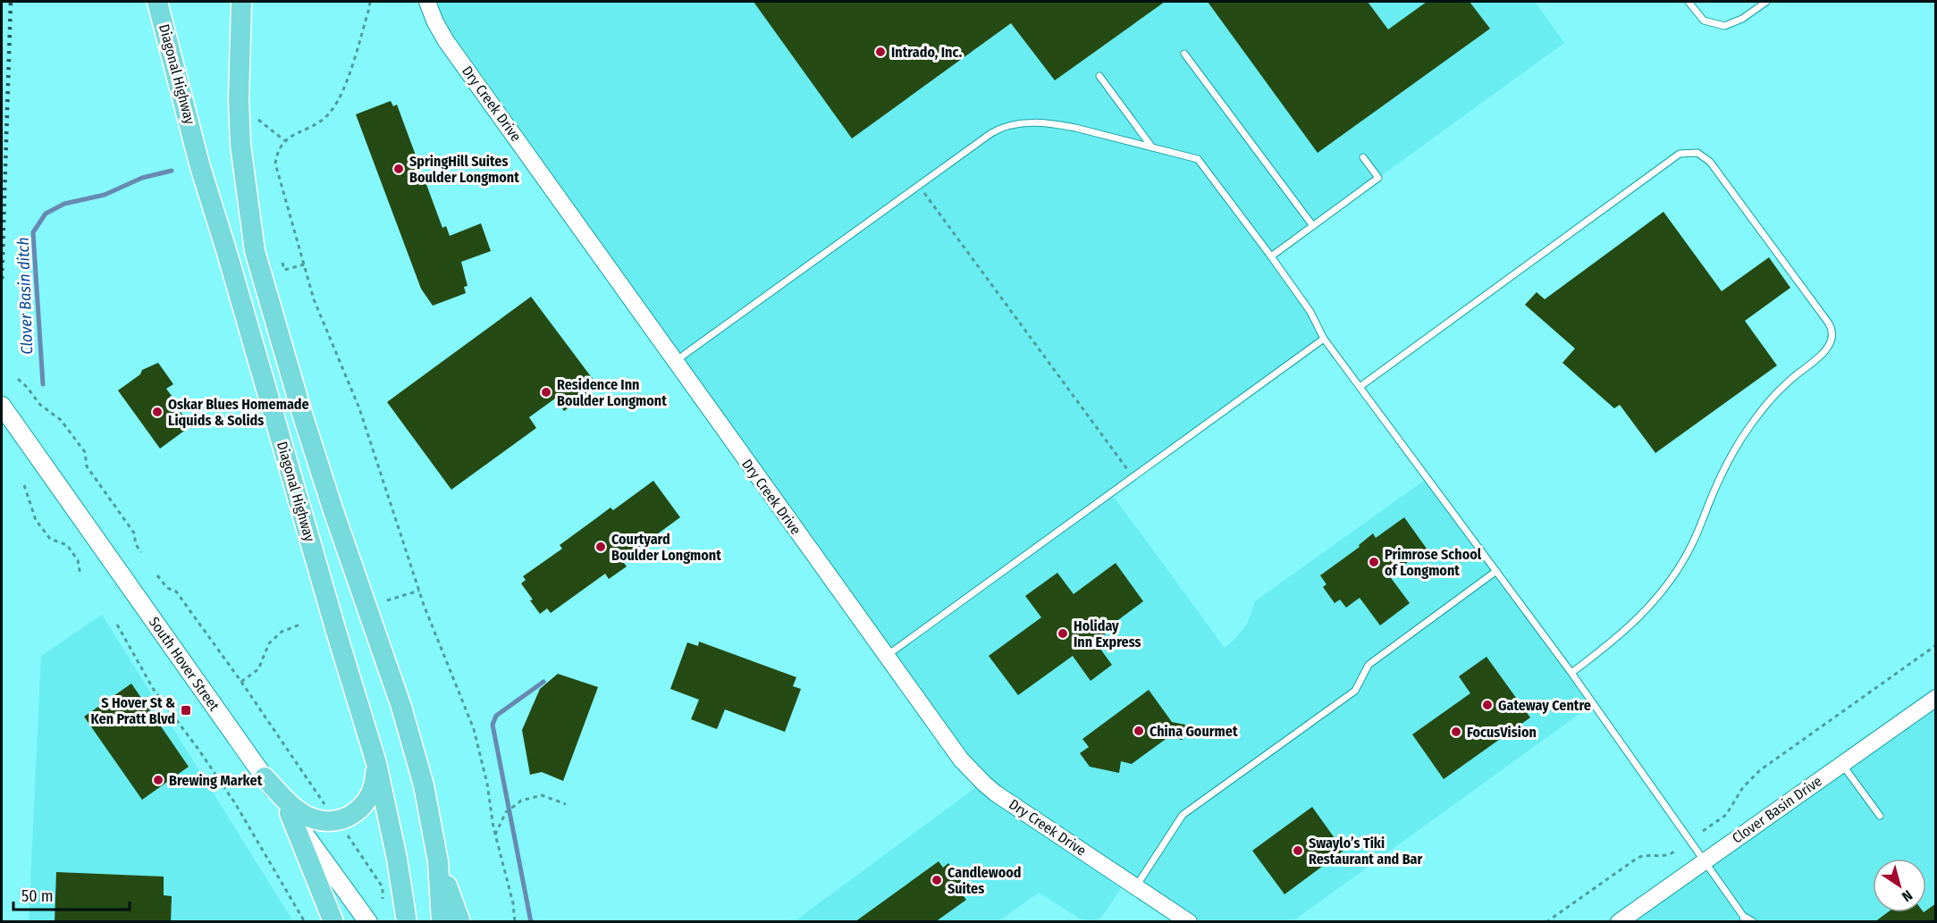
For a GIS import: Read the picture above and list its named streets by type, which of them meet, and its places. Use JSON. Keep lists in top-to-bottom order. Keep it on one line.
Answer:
{"streets":{"highway":["Diagonal Highway"],"main road":["South Hover Street"],"street":["Dry Creek Drive","Clover Basin Drive"]},"water":["Clover Basin ditch"],"places":{"other":["Intrado, Inc.","SpringHill Suites Boulder Longmont","Residence Inn Boulder Longmont","Oskar Blues Homemade Liquids & Solids","Courtyard Boulder Longmont","Primrose School of Longmont","Holiday Inn Express","Gateway Centre","China Gourmet","FocusVision","Brewing Market","Swaylo’s Tiki Restaurant and Bar","Candlewood Suites"],"transit":["S Hover St & Ken Pratt Blvd"]},"scale_bar":"50 m","north":"bottom right"}
